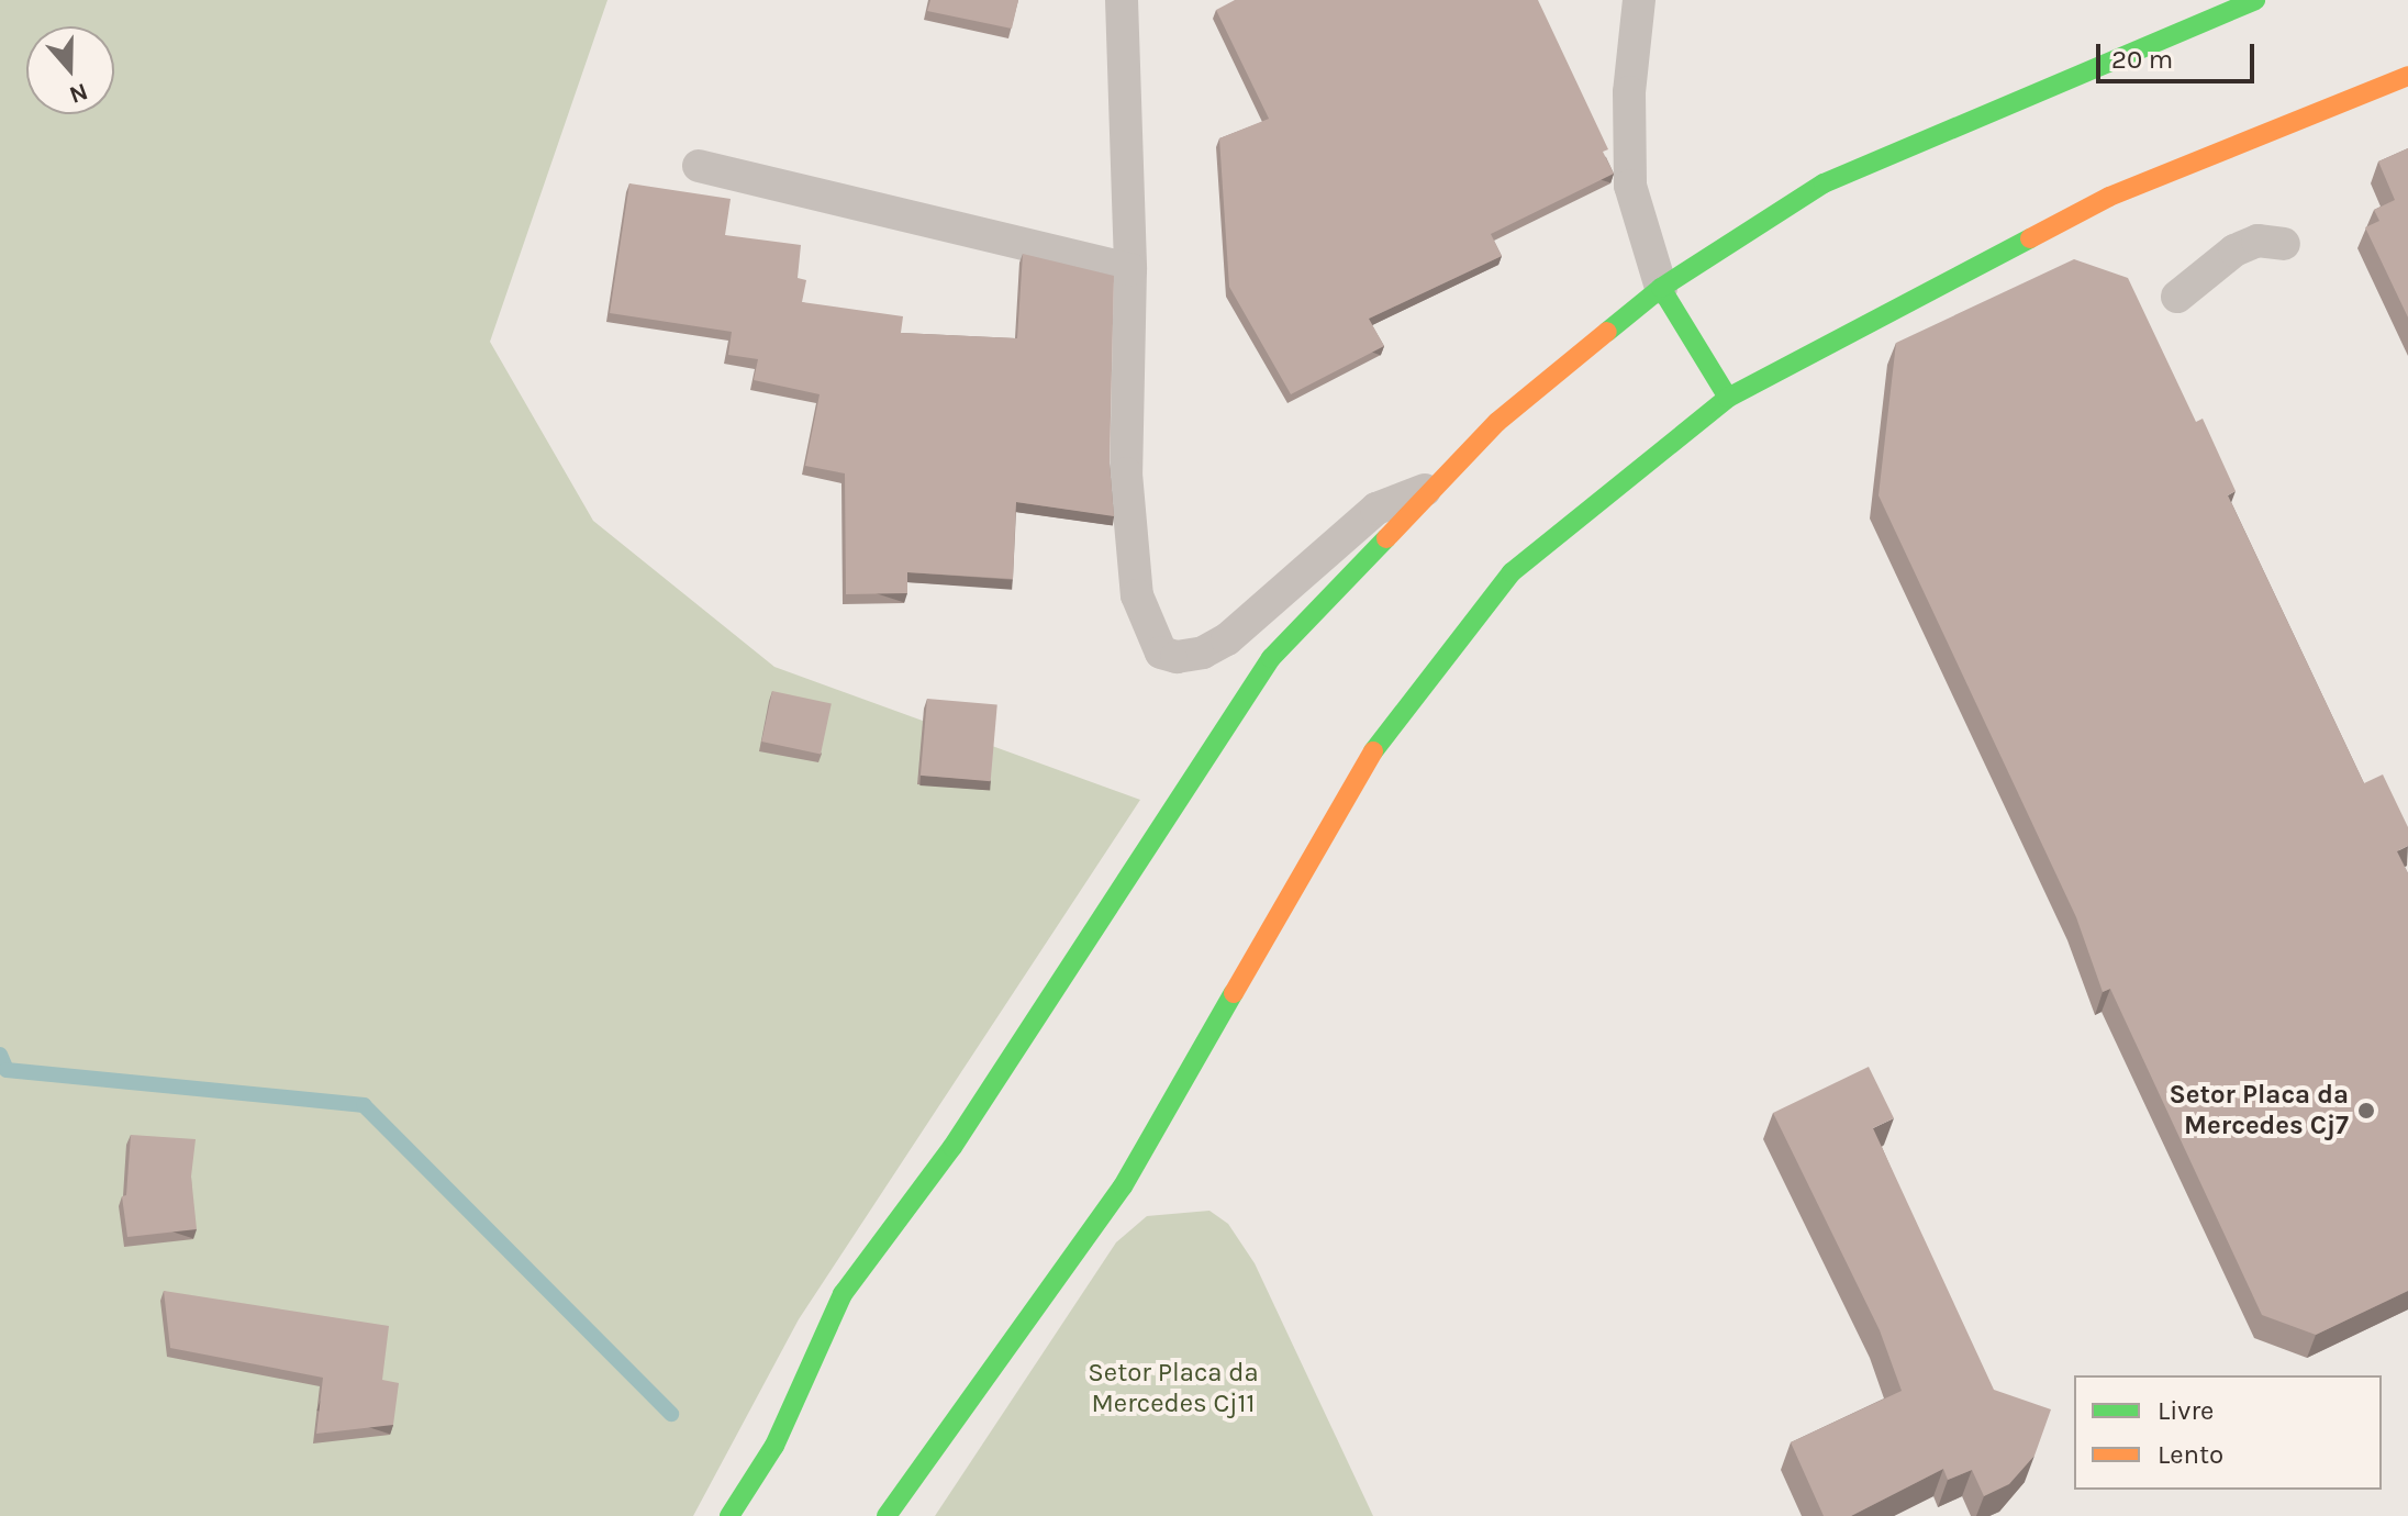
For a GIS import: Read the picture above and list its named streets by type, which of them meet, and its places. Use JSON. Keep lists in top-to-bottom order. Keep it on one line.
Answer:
{"parks":["Setor Placa da Mercedes Cj11"],"places":["Setor Placa da Mercedes Cj7"],"legend":["Livre","Lento"],"scale_bar":"20 m","north":"bottom"}
